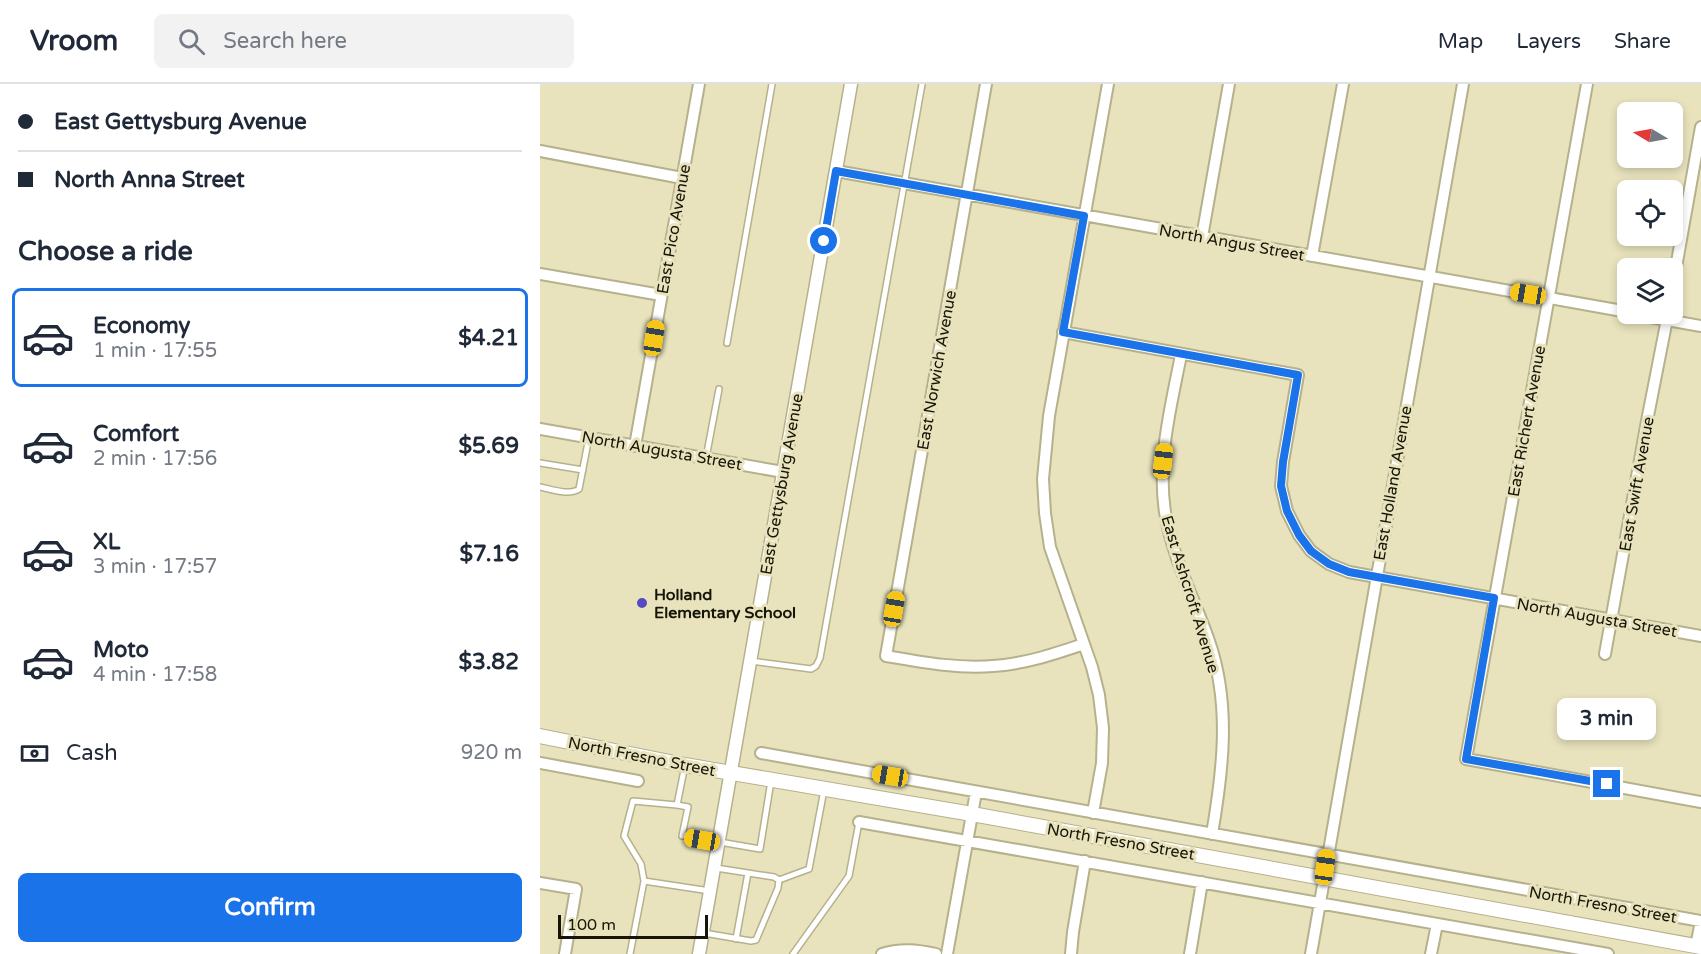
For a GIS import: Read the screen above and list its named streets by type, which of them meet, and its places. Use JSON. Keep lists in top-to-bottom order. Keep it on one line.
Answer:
{"streets":{"main road":["North Fresno Street"],"street":["East Pico Avenue","North Angus Street","East Norwich Avenue","East Richert Avenue","North Augusta Street","East Holland Avenue","East Gettysburg Avenue","East Swift Avenue","East Ashcroft Avenue"]},"crossings":[["East Pico Avenue","North Augusta Street"],["North Angus Street","East Norwich Avenue"],["North Angus Street","East Richert Avenue"],["North Angus Street","East Holland Avenue"],["North Angus Street","East Gettysburg Avenue"],["East Richert Avenue","North Augusta Street"],["North Augusta Street","East Holland Avenue"],["North Augusta Street","East Gettysburg Avenue"],["North Augusta Street","East Swift Avenue"],["North Augusta Street","East Ashcroft Avenue"],["East Holland Avenue","North Fresno Street"],["East Gettysburg Avenue","North Fresno Street"],["East Ashcroft Avenue","North Fresno Street"]],"places":["Holland Elementary School"],"scale_bar":"100 m","north":"left","page":{"header":"Vroom","search":"Search here","nav":["Map","Layers","Share"],"banner":["East Gettysburg Avenue","North Anna Street"],"heading":"Choose a ride","list":[{"name":"Economy","note":"1 min · 17:55","value":"$4.21"},{"name":"Comfort","note":"2 min · 17:56","value":"$5.69"},{"name":"XL","note":"3 min · 17:57","value":"$7.16"},{"name":"Moto","note":"4 min · 17:58","value":"$3.82"}],"bubble":"3 min","pay":["Cash","920 m"],"buttons":"Confirm","scale":"100 m"}}
